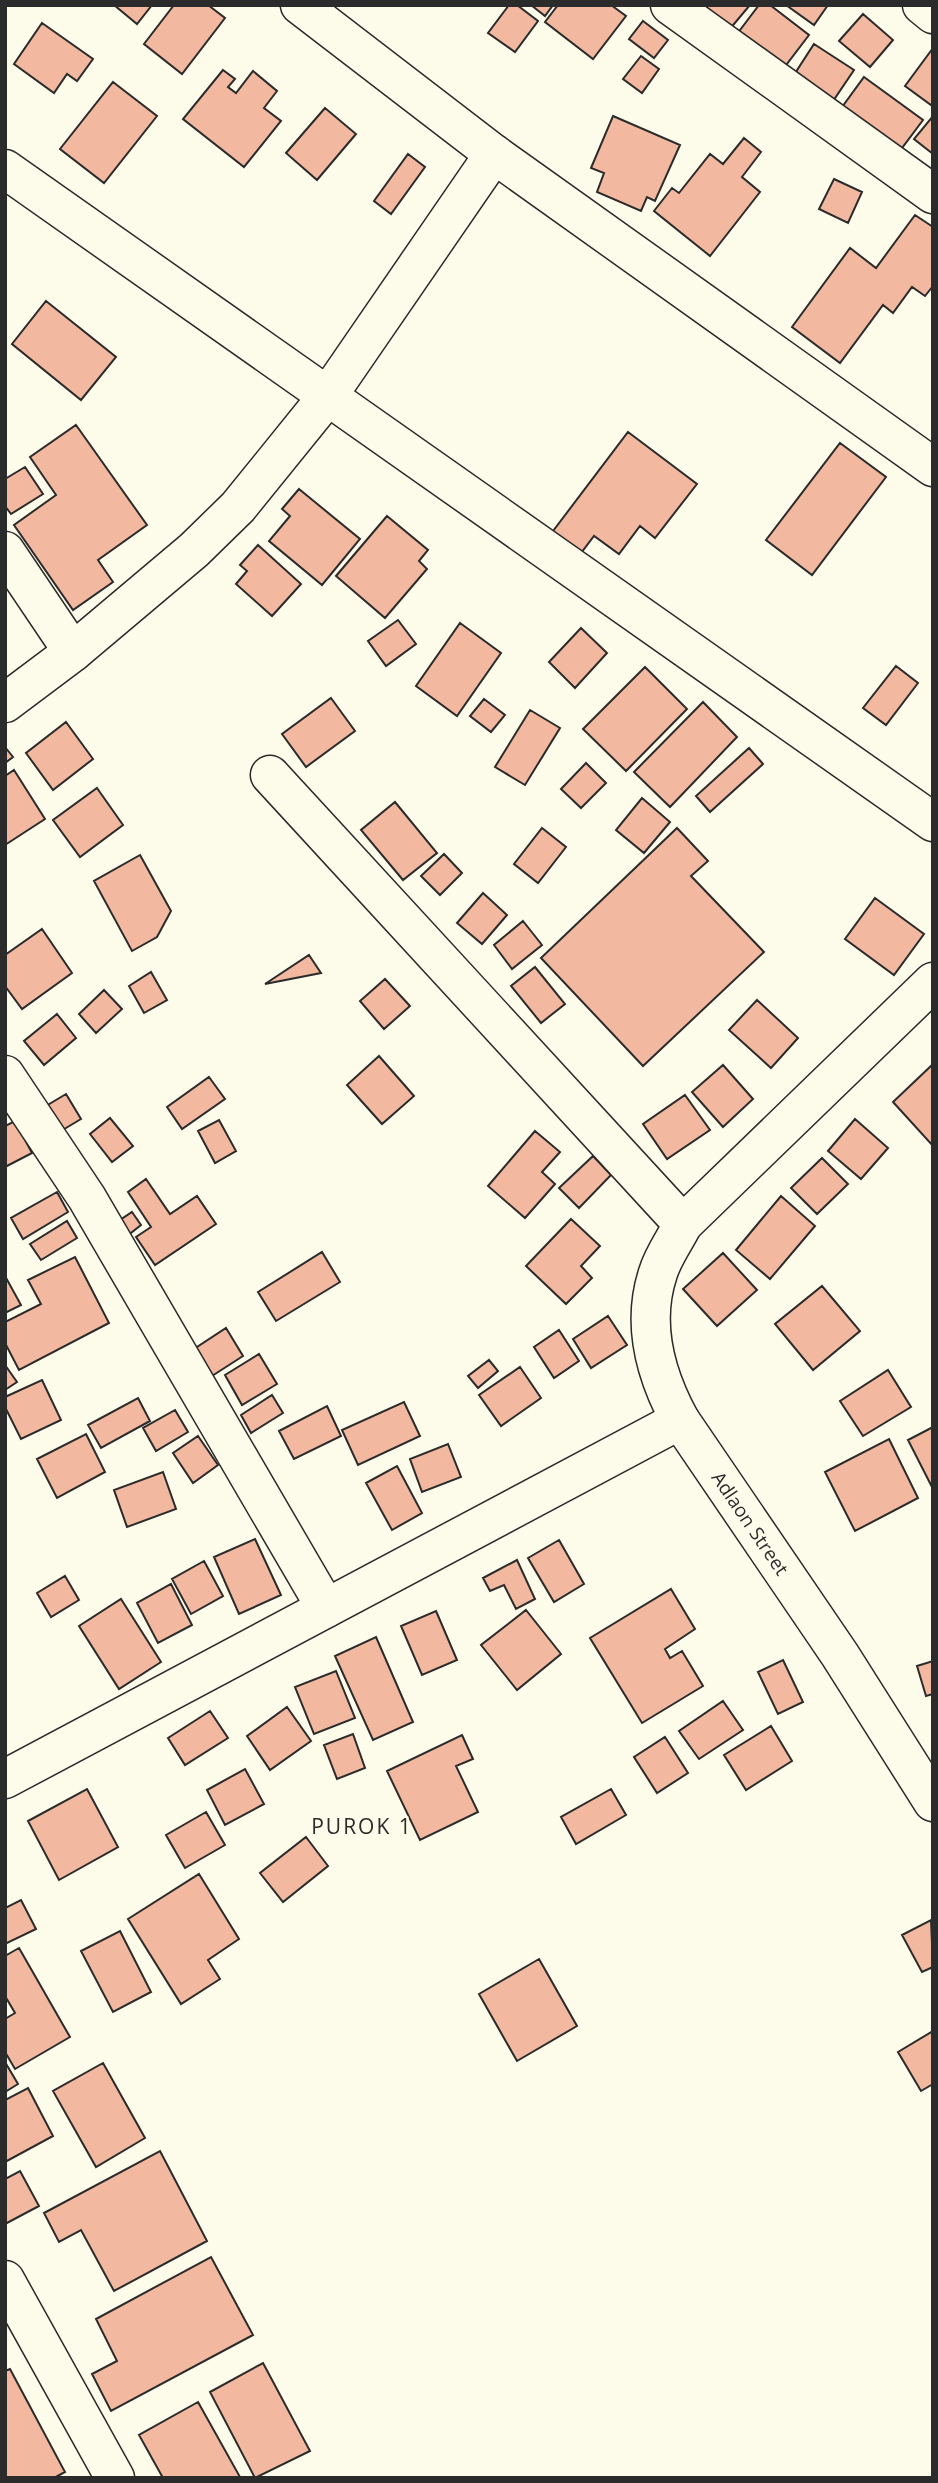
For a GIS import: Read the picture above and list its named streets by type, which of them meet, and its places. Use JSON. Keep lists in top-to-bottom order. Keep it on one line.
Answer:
{"streets":{"street":["Adlaon Street"]},"districts":["PUROK 1"]}
